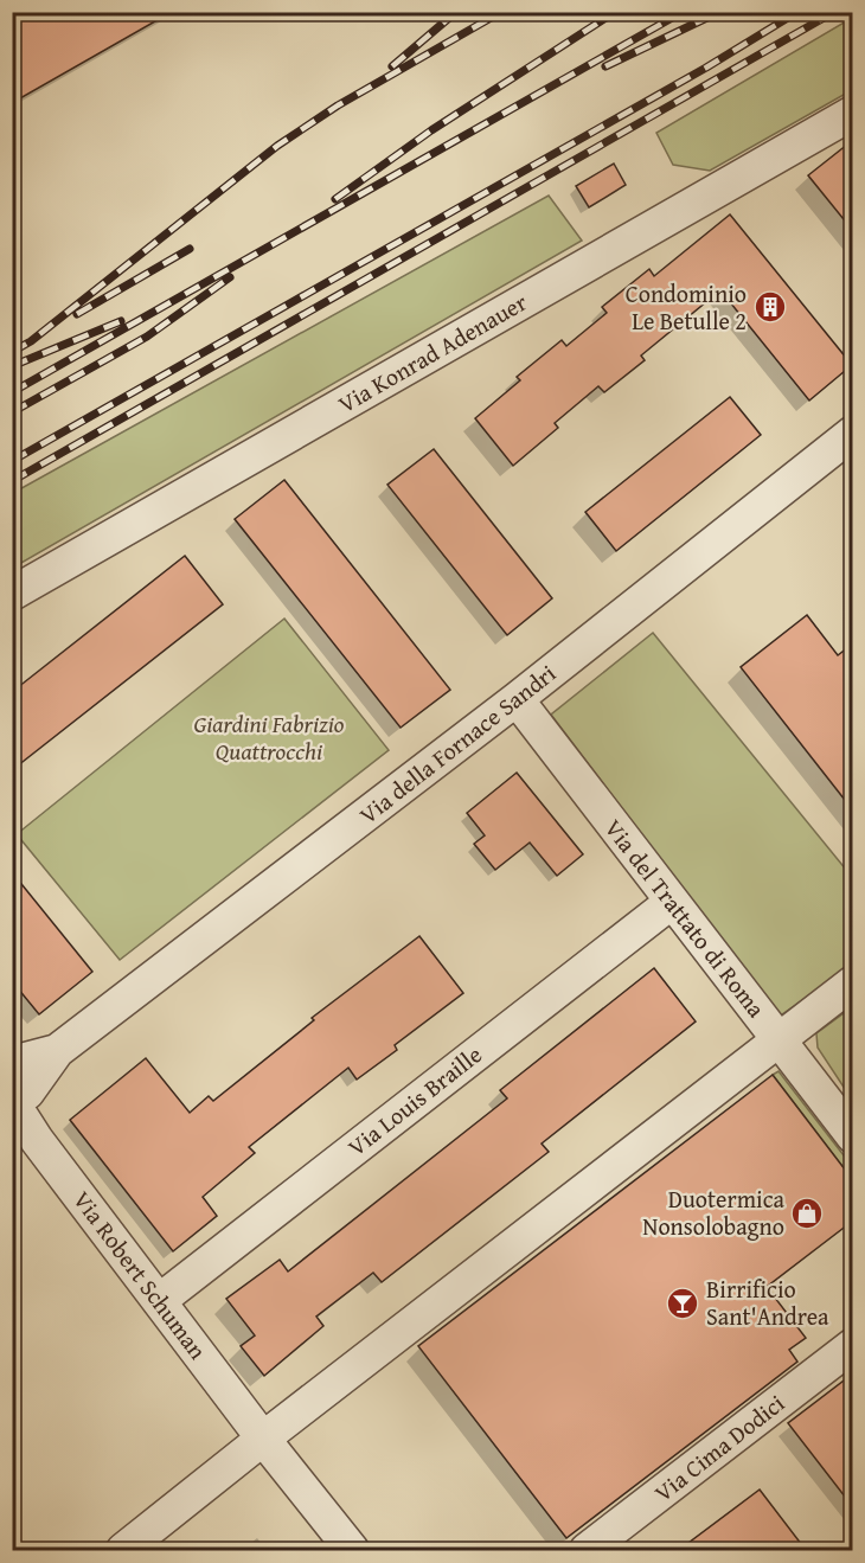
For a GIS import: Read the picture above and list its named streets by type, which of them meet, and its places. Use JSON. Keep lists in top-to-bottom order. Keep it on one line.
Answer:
{"streets":{"street":["Via Konrad Adenauer","Via della Fornace Sandri","Via del Trattato di Roma","Via Louis Braille","Via Robert Schuman","Via Cima Dodici"]},"crossings":[["Via della Fornace Sandri","Via del Trattato di Roma"],["Via della Fornace Sandri","Via Robert Schuman"],["Via del Trattato di Roma","Via Louis Braille"],["Via Louis Braille","Via Robert Schuman"]],"parks":["Giardini Fabrizio Quattrocchi"],"places":{"building":["Condominio Le Betulle 2"],"shop":["Duotermica Nonsolobagno"],"bar":["Birrificio Sant'Andrea"]}}
